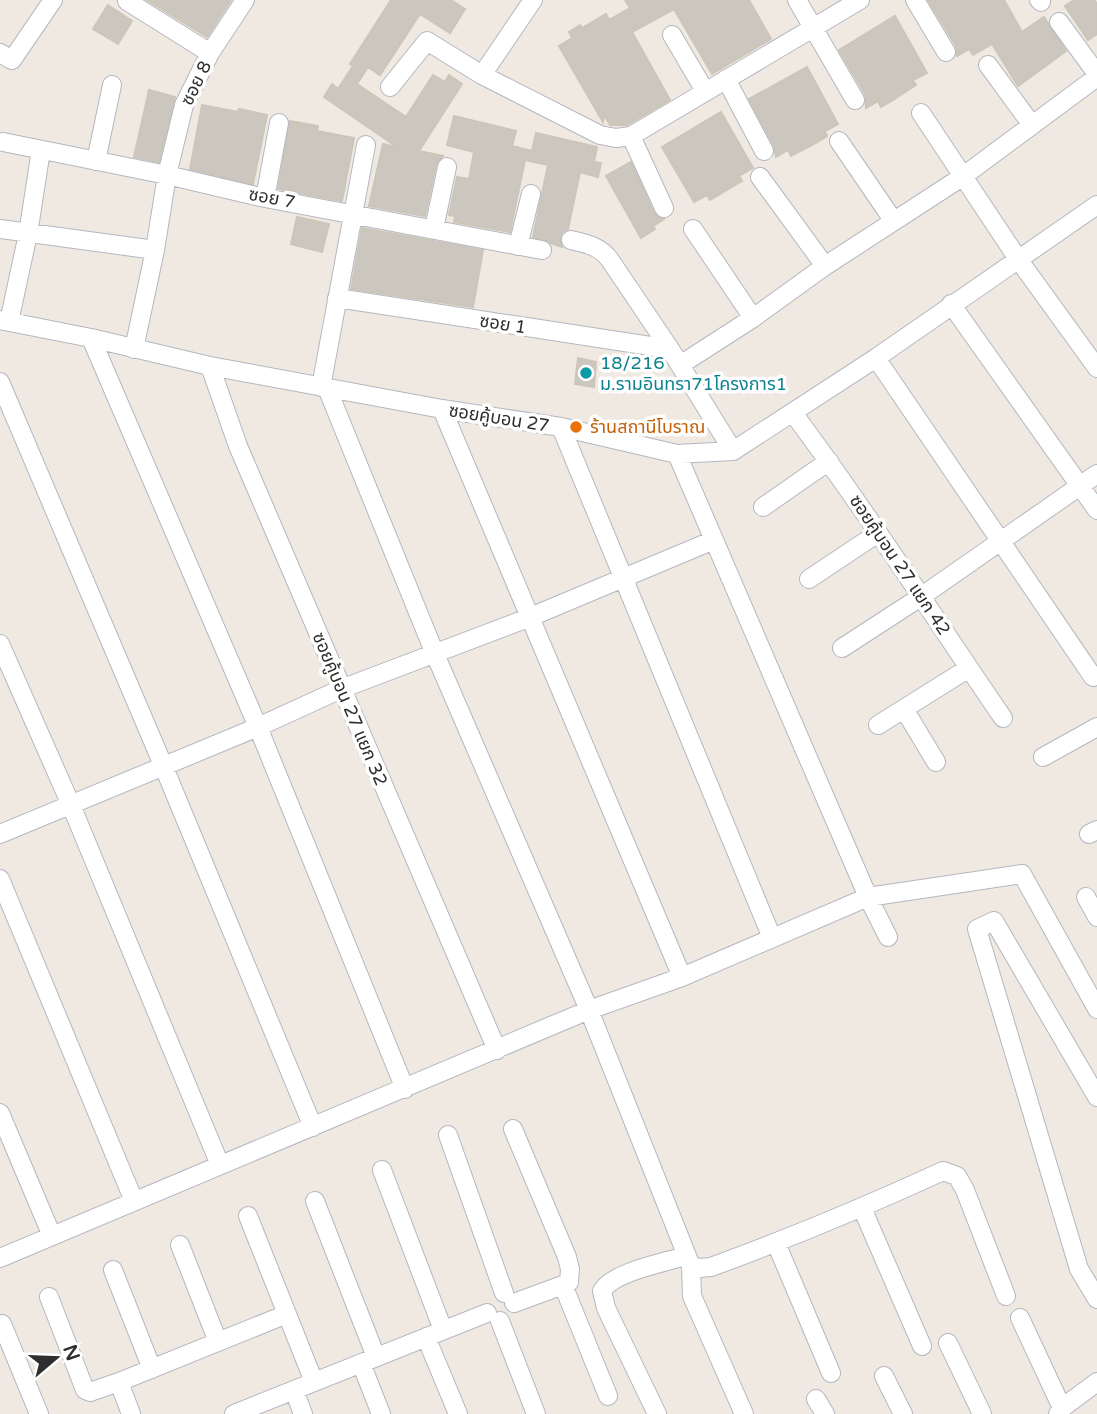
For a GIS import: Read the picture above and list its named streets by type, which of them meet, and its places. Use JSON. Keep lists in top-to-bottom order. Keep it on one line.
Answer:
{"streets":{"street":["ซอย 8","ซอย 7","ซอย 1","ซอยคู้บอน 27","ซอยคู้บอน 27 แยก 42","ซอยคู้บอน 27 แยก 32"]},"crossings":[["ซอย 8","ซอย 7"],["ซอย 8","ซอยคู้บอน 27"],["ซอยคู้บอน 27","ซอยคู้บอน 27 แยก 42"],["ซอยคู้บอน 27","ซอยคู้บอน 27 แยก 32"]],"places":["18/216 ม.รามอินทรา71โครงการ1","ร้านสถานีโบราณ"],"north":"right"}
